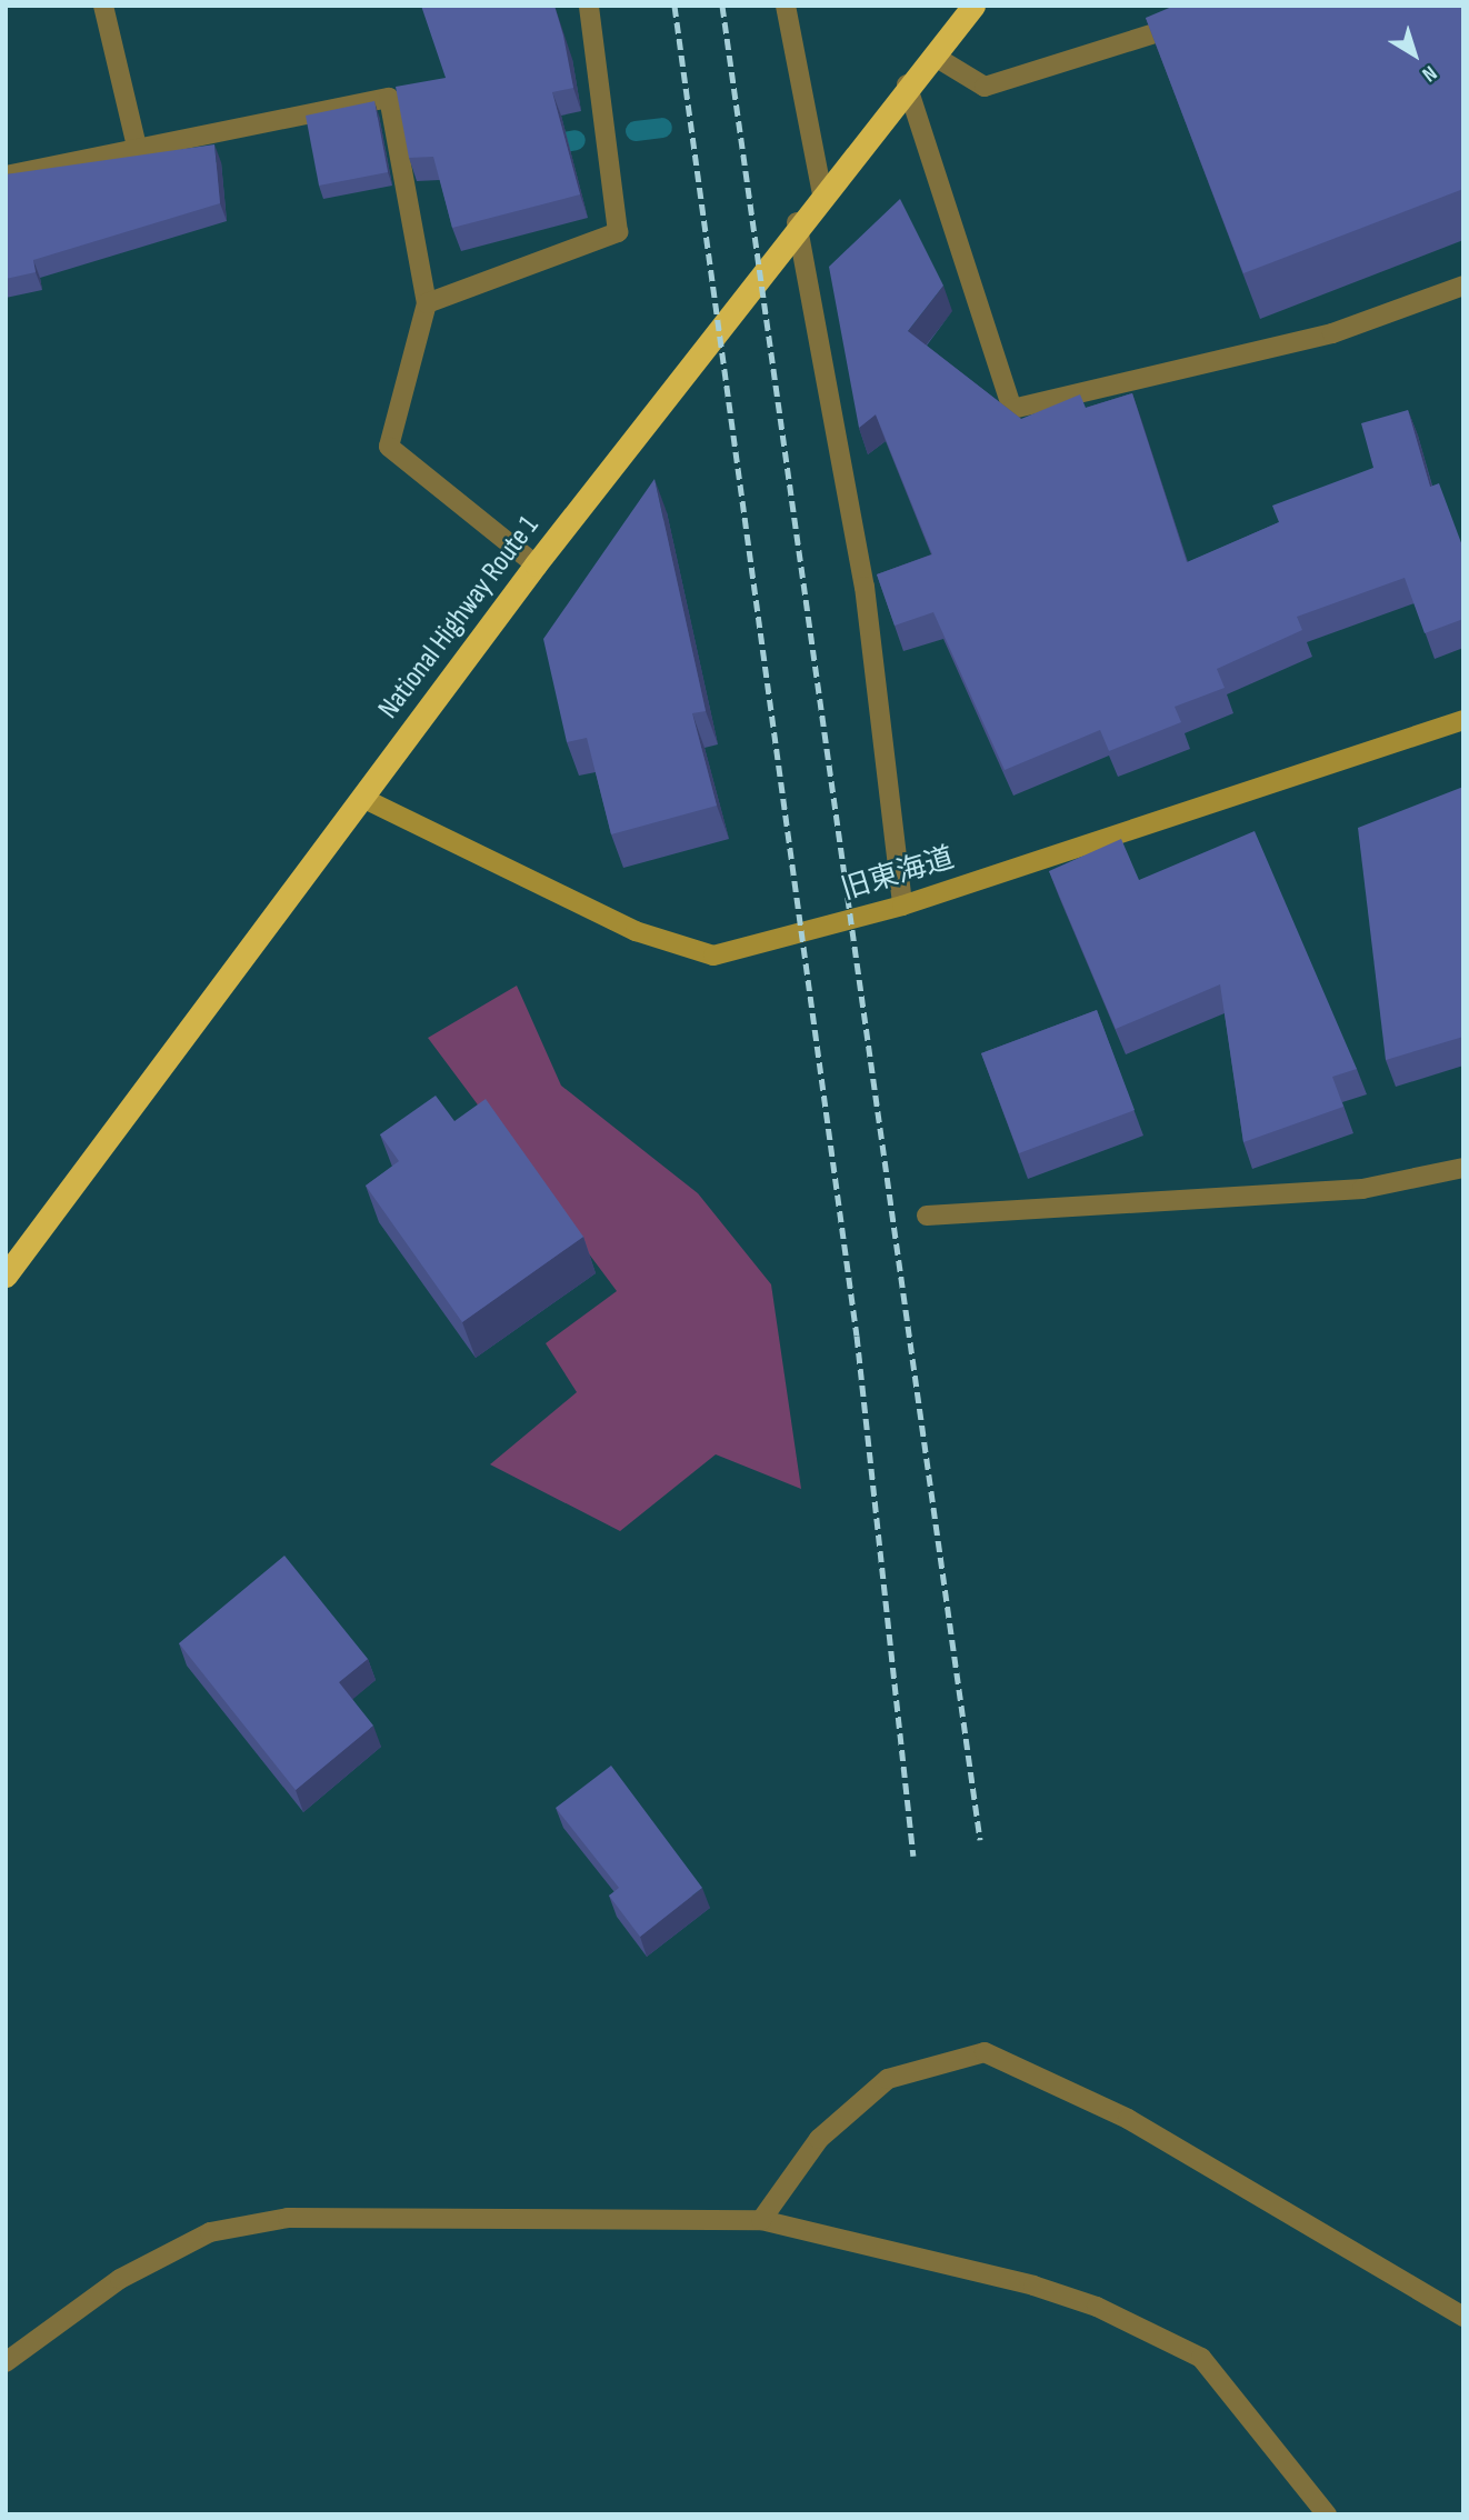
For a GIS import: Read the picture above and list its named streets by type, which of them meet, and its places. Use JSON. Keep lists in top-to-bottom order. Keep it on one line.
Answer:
{"streets":{"highway":["National Highway Route 1"],"street":["旧東海道"]},"crossings":[["National Highway Route 1","旧東海道"]],"north":"bottom right"}
